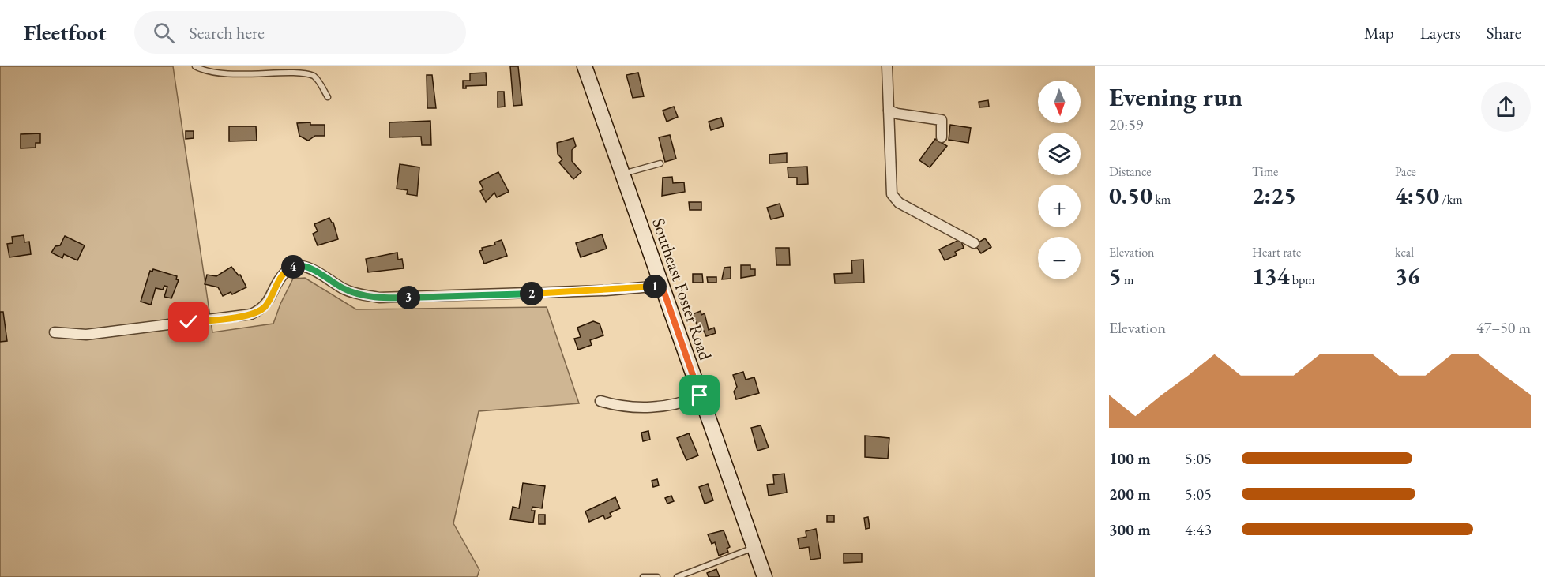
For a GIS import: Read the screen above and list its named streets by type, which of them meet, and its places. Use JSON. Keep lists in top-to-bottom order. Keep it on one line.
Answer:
{"streets":{"main road":["Southeast Foster Road"]},"north":"bottom","page":{"header":"Fleetfoot","search":"Search here","nav":["Map","Layers","Share"],"heading":["Evening run","20:59"],"map_buttons":["+","−"],"stats":[["Distance","0.50 km"],["Time","2:25"],["Pace","4:50 /km"],["Elevation","5 m"],["Heart rate","134 bpm"],["kcal","36"]],"pins":["4","1","2","3"],"chart":["Elevation","47–50 m"],"list":[{"name":"100 m","note":"5:05"},{"name":"200 m","note":"5:05"},{"name":"300 m","note":"4:43"}]}}
